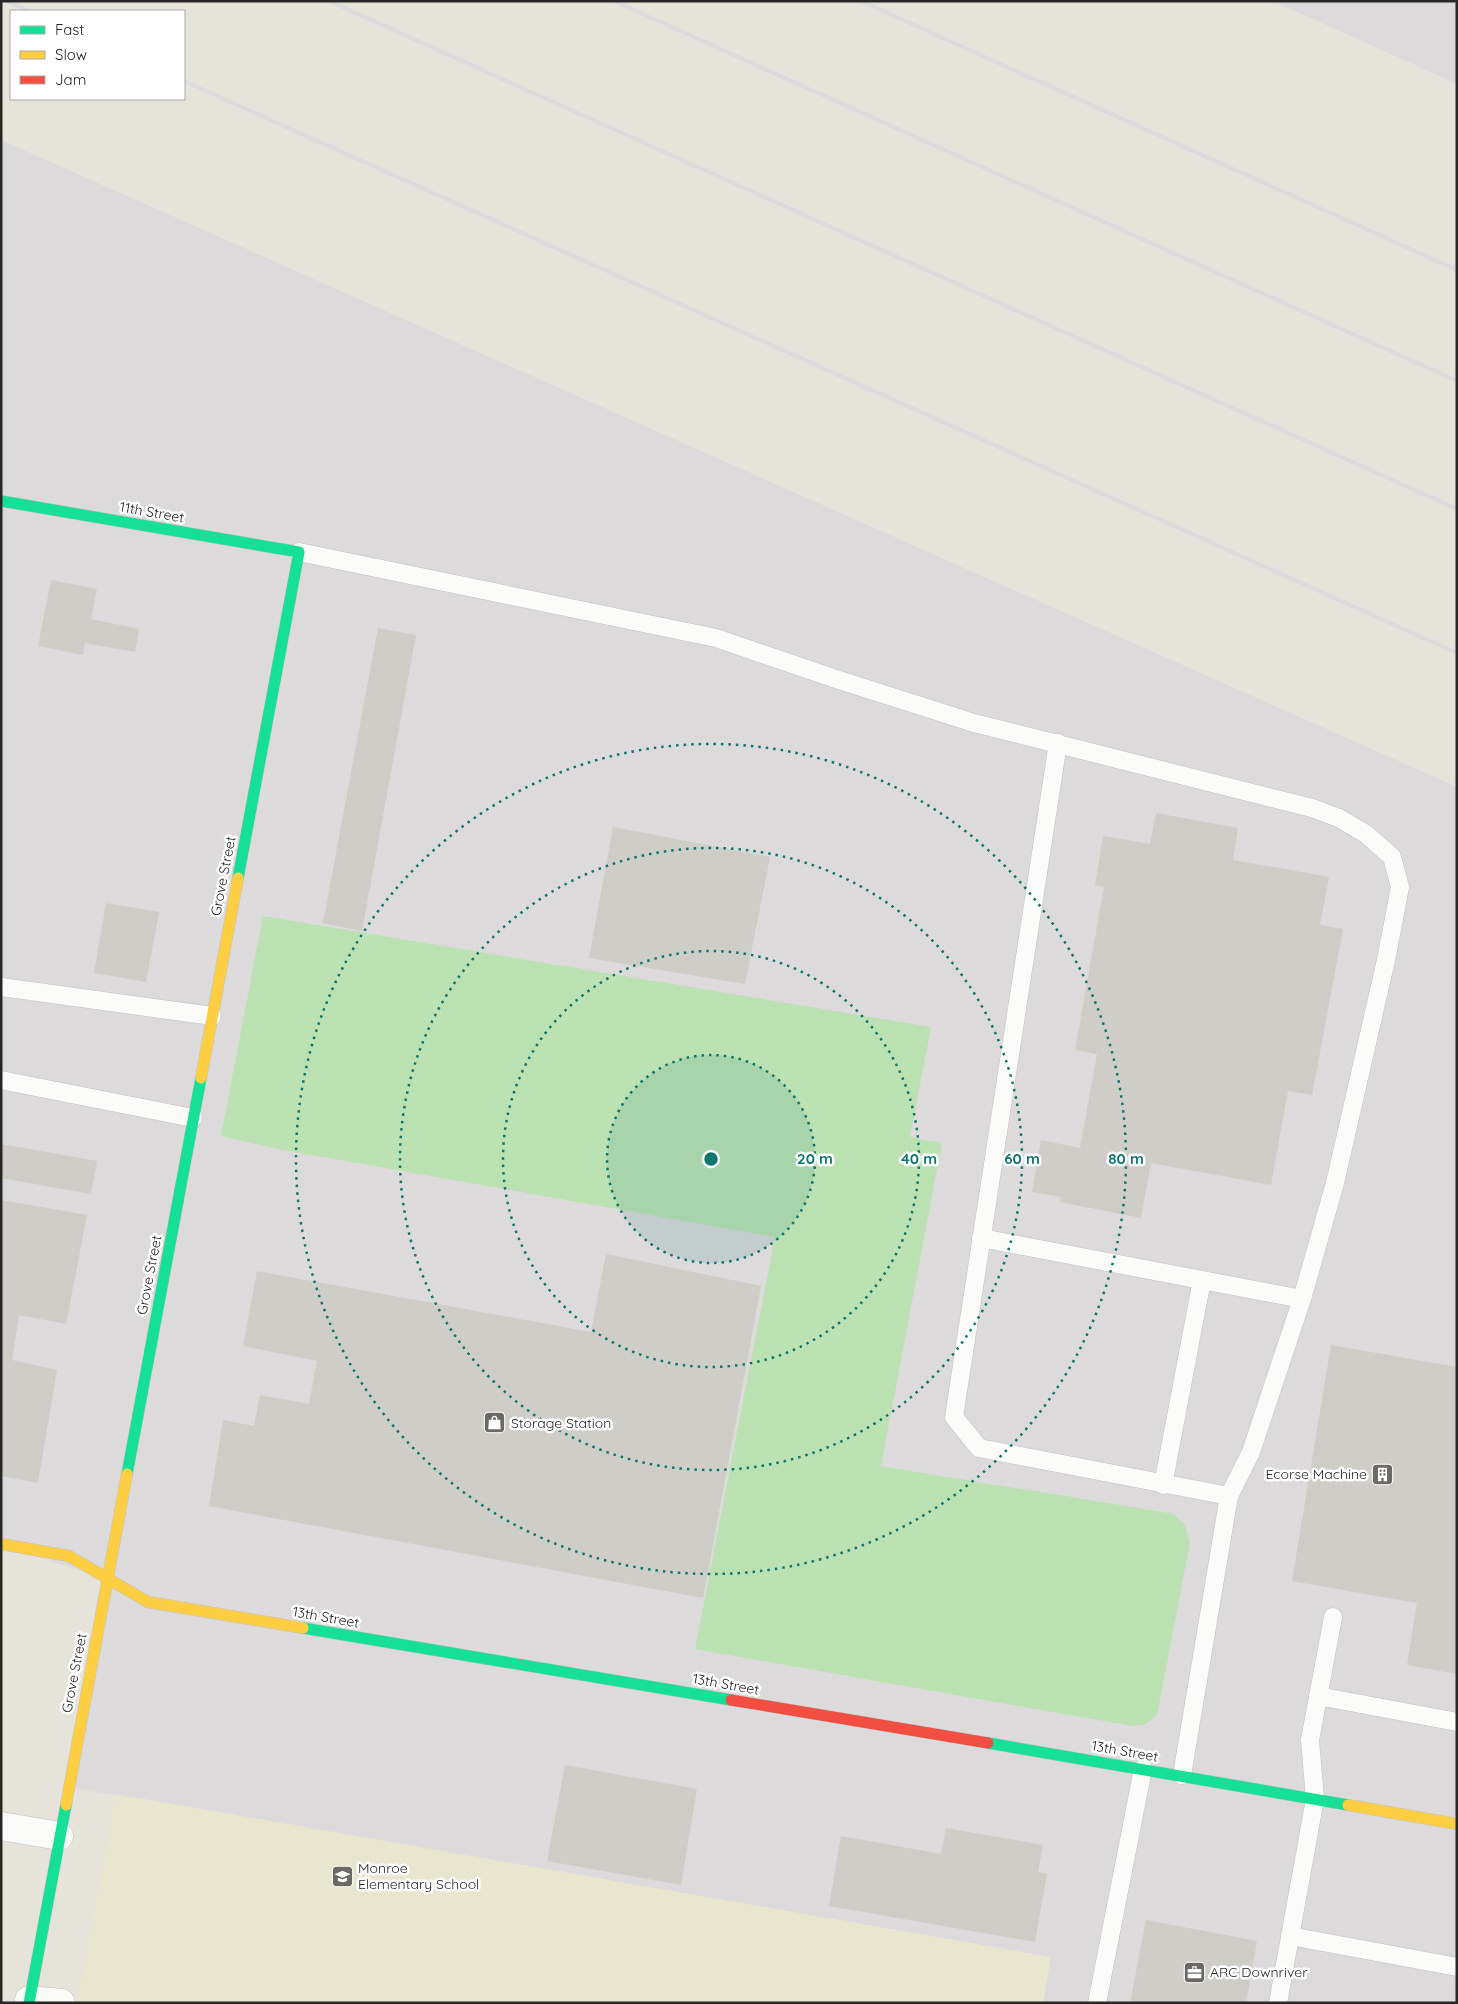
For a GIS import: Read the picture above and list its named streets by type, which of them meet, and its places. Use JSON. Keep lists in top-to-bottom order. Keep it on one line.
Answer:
{"streets":{"street":["11th Street","Grove Street","13th Street"]},"crossings":[["11th Street","Grove Street"],["Grove Street","13th Street"]],"places":{"shop":["Storage Station"],"building":["Ecorse Machine"],"school or university":["Monroe Elementary School"],"office":["ARC Downriver"]},"legend":["Fast","Slow","Jam"],"rings":["20 m","40 m","60 m","80 m"]}
